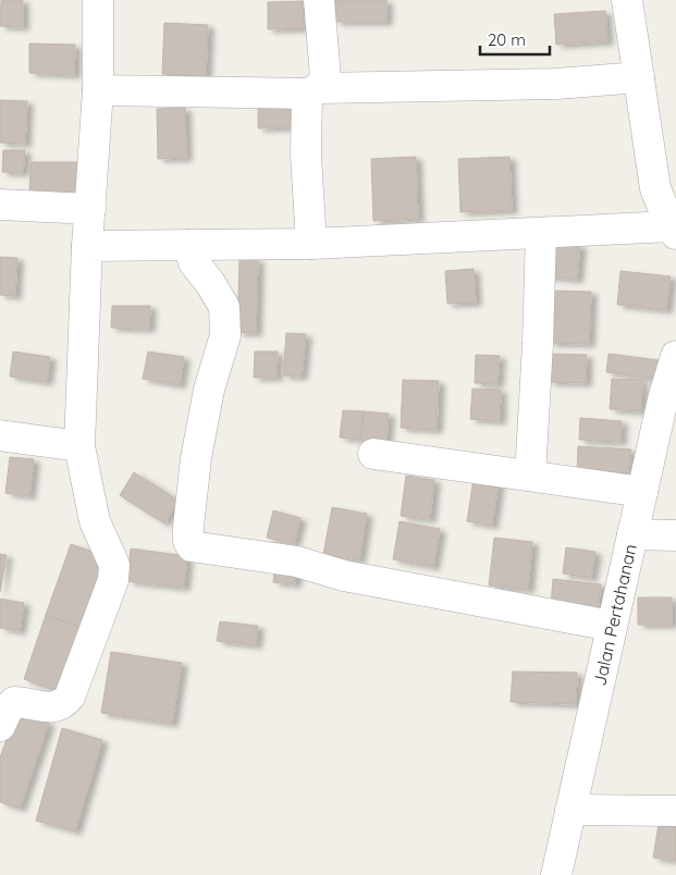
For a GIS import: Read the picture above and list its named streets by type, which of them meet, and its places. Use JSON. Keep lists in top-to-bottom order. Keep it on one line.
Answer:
{"streets":{"street":["Jalan Pertahanan"]},"scale_bar":"20 m"}
